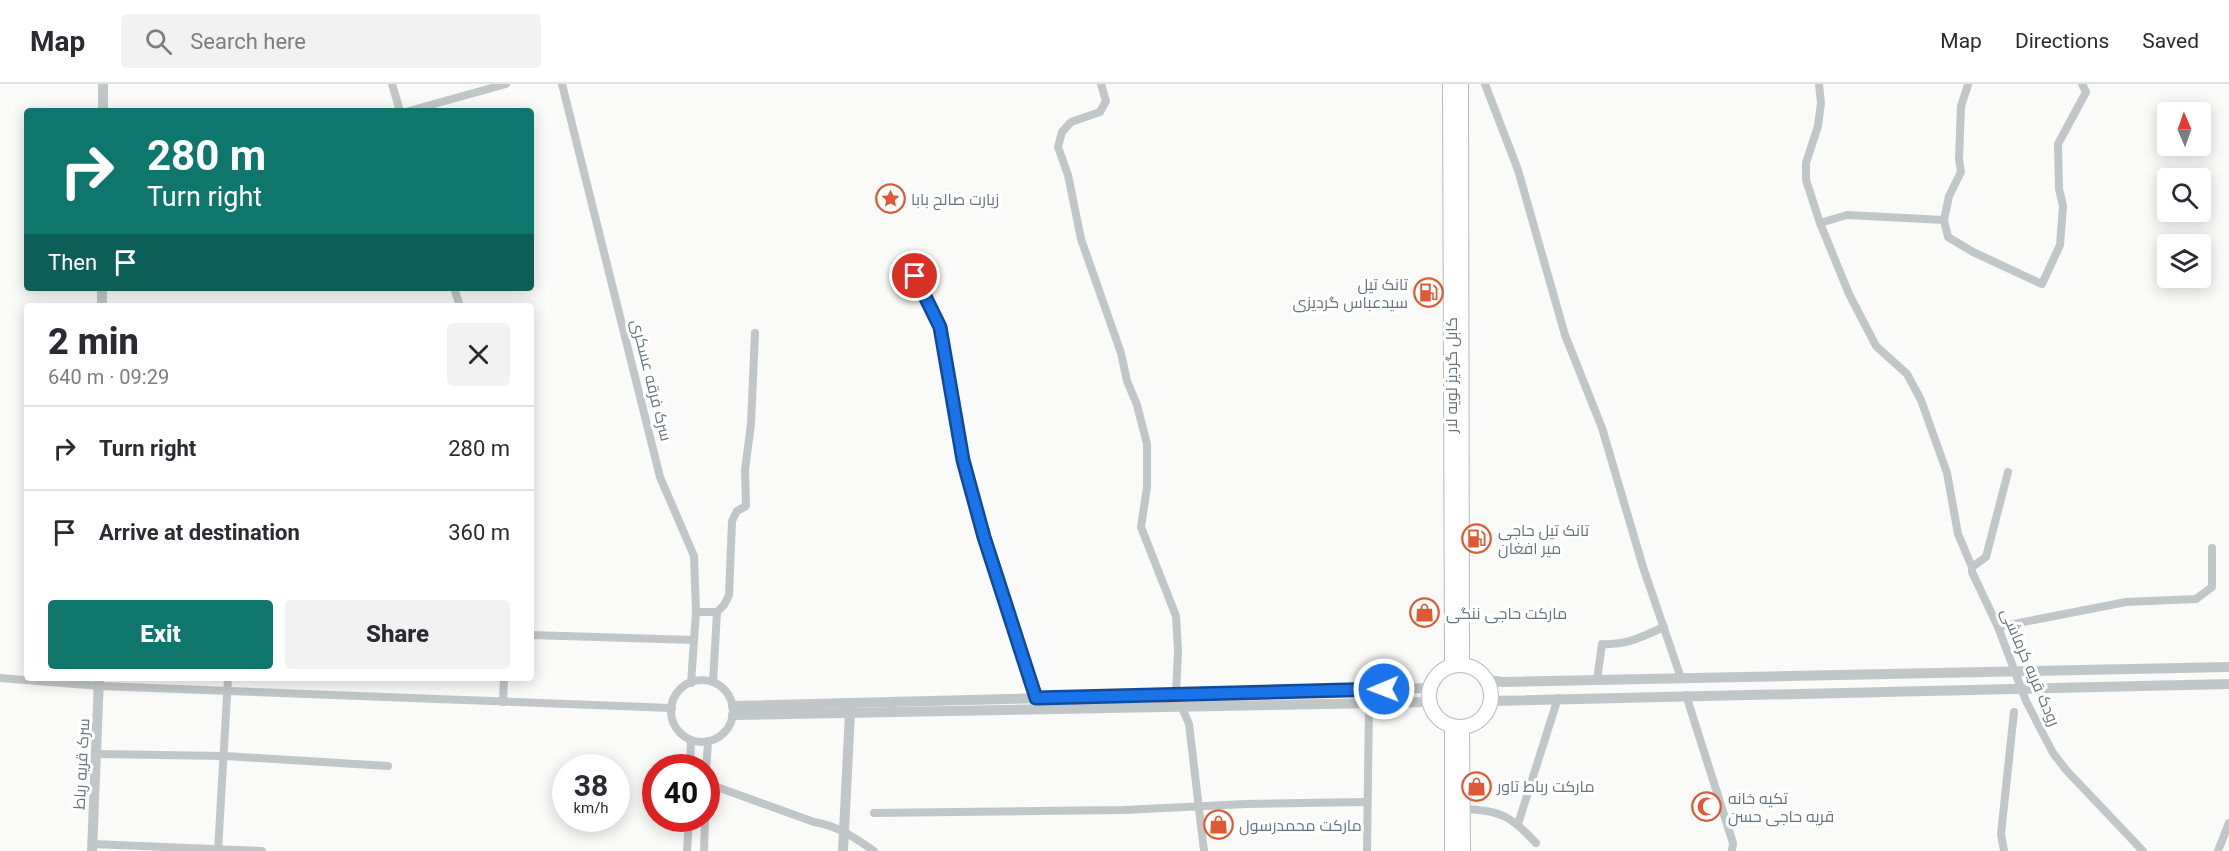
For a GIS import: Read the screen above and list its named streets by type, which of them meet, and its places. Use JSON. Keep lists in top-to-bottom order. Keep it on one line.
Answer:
{"streets":{"highway":["کابل گردیز لویه لار"],"street":["سرک فرقه عسکری","رودک قریه کرماشی","سرک قریه رباط"]},"places":{"place":["زیارت صالح بابا"],"fuel station":["تانک تیل سیدعباس گردیزی","تانک تیل حاجی میر افغان"],"shop":["مارکت حاجی ننگی","مارکت رباط تاور","مارکت محمدرسول"],"mosque":["تکیه خانه قریه حاجی حسن"]},"north":"top","page":{"header":"Map","search":"Search here","nav":["Map","Directions","Saved"],"turn":["280 m","Turn right"],"then":"Then","heading":["2 min","640 m · 09:29"],"list":[{"name":"Turn right","value":"280 m"},{"name":"Arrive at destination","value":"360 m"}],"buttons":["Exit","Share"],"speed":"38 km/h","limit":"40"}}
